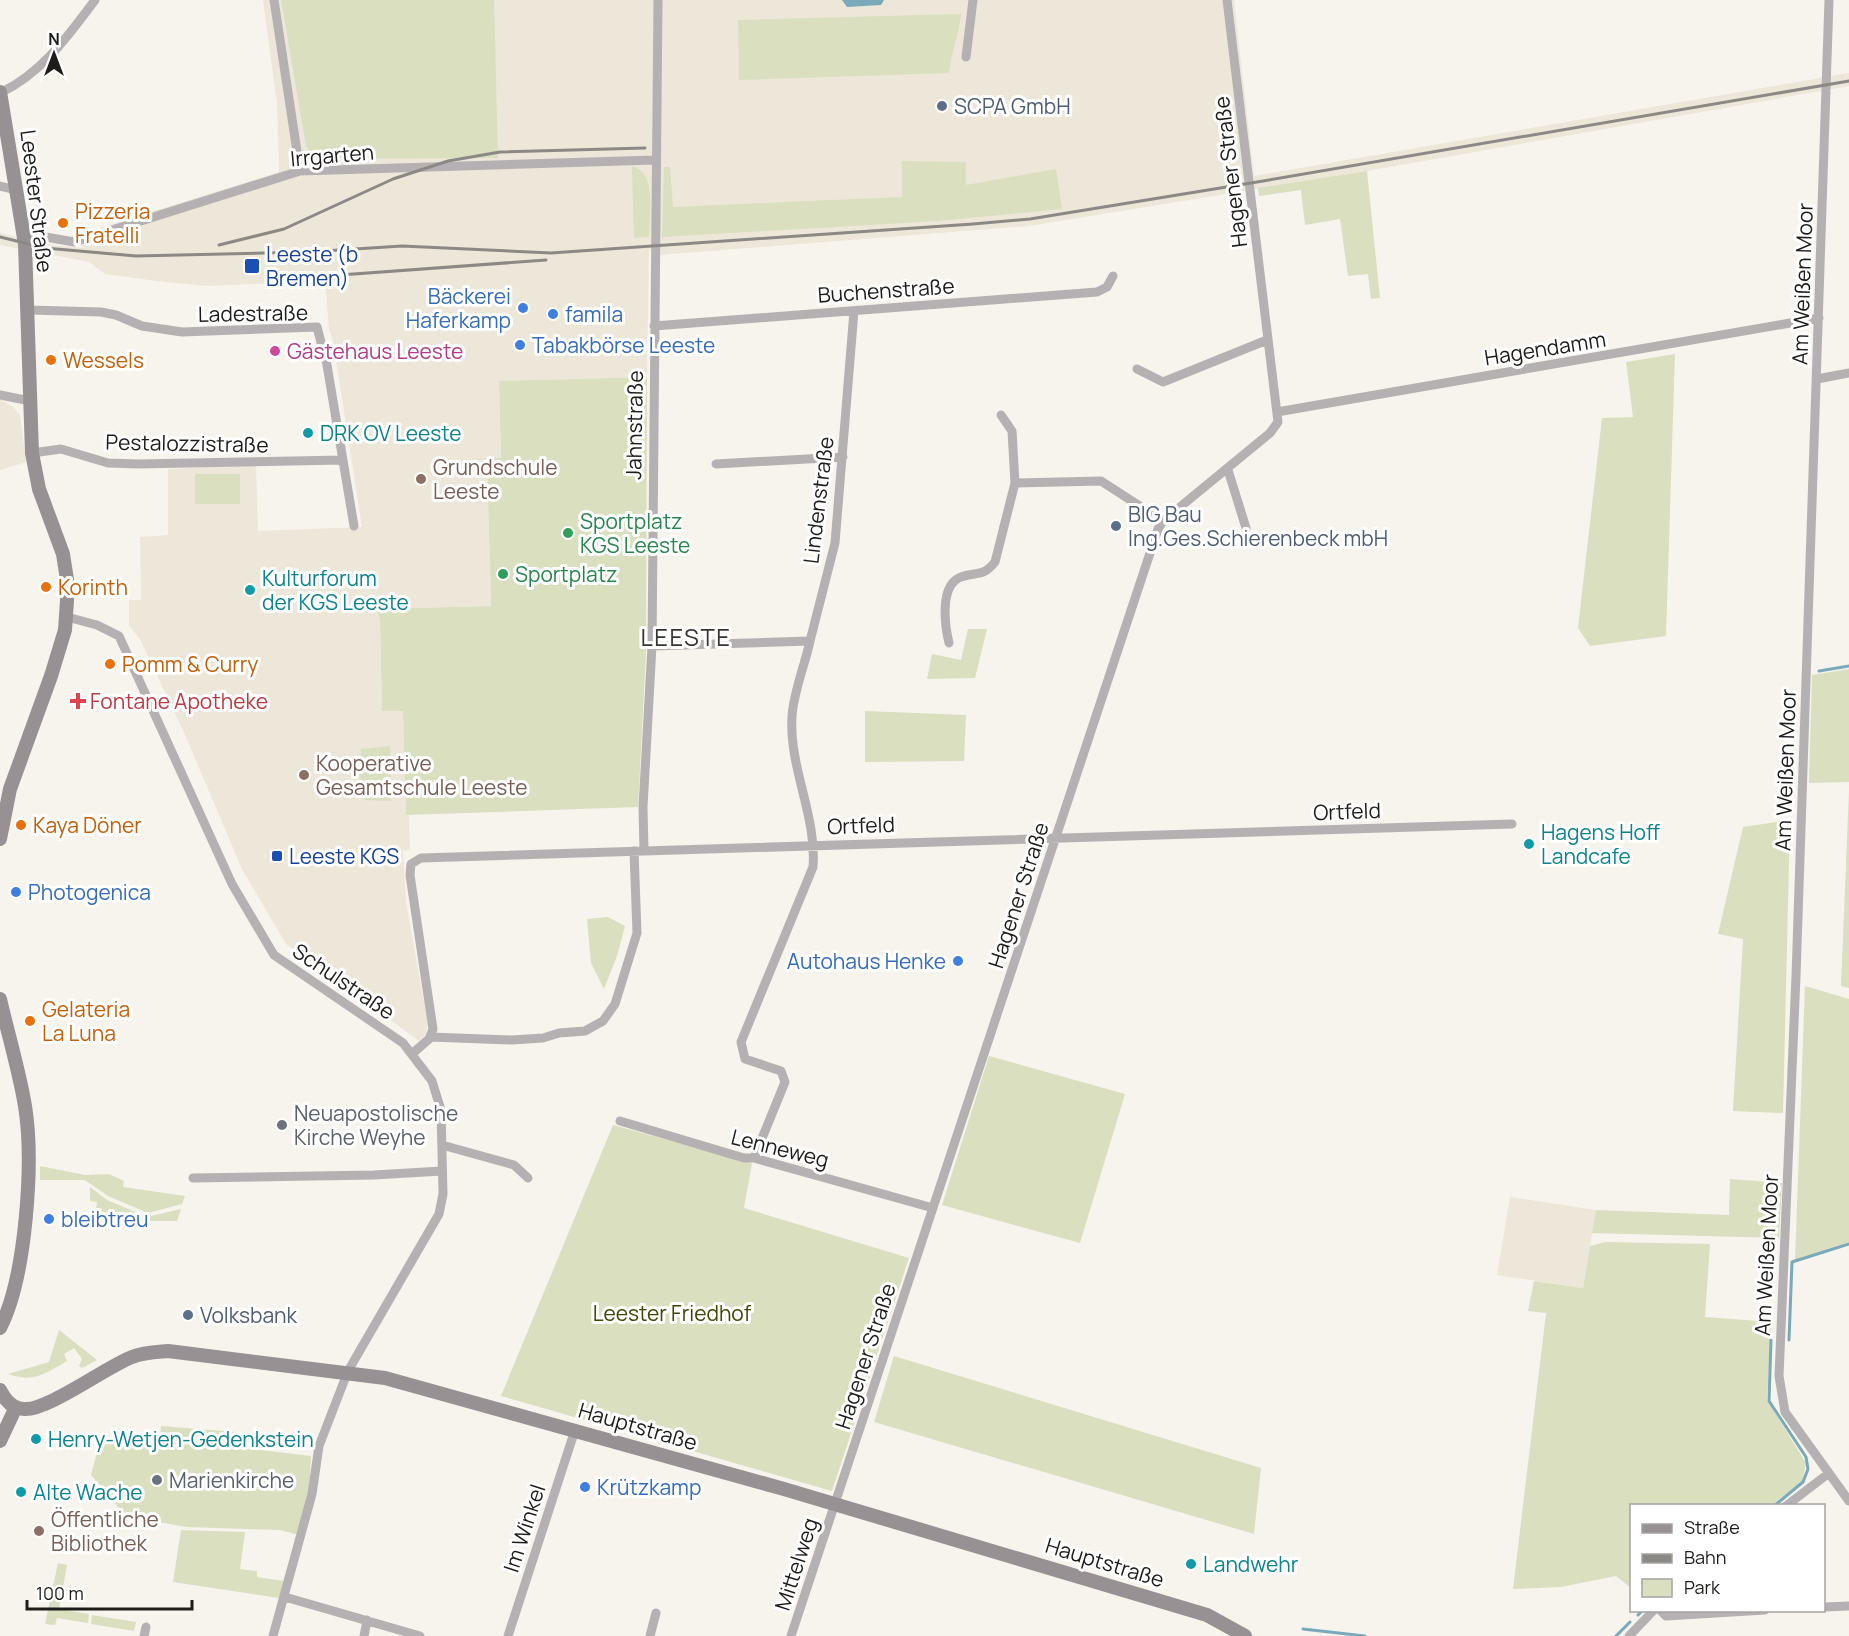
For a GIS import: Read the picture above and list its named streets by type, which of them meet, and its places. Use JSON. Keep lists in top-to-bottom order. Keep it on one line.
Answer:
{"streets":{"main road":["Leester Straße","Hauptstraße"],"street":["Irrgarten","Hagener Straße","Am Weißen Moor","Buchenstraße","Ladestraße","Hagendamm","Jahnstraße","Pestalozzistraße","Lindenstraße","Ortfeld","Schulstraße","Lenneweg","Im Winkel","Mittelweg"]},"crossings":[["Irrgarten","Leester Straße"],["Irrgarten","Jahnstraße"],["Hagener Straße","Hagendamm"],["Hagener Straße","Ortfeld"],["Hagener Straße","Lenneweg"],["Hagener Straße","Hauptstraße"],["Hagener Straße","Mittelweg"],["Leester Straße","Ladestraße"],["Leester Straße","Pestalozzistraße"],["Leester Straße","Schulstraße"],["Am Weißen Moor","Hagendamm"],["Buchenstraße","Jahnstraße"],["Buchenstraße","Lindenstraße"],["Ladestraße","Pestalozzistraße"],["Jahnstraße","Ortfeld"],["Lindenstraße","Ortfeld"],["Schulstraße","Hauptstraße"],["Hauptstraße","Im Winkel"],["Hauptstraße","Mittelweg"]],"districts":["LEESTE"],"parks":["Leester Friedhof"],"places":{"other":["SCPA GmbH","Pizzeria Fratelli","Bäckerei Haferkamp","famila","Tabakbörse Leeste","Gästehaus Leeste","Wessels","DRK OV Leeste","Grundschule Leeste","BIG Bau Ing.Ges.Schierenbeck mbH","Sportplatz KGS Leeste","Sportplatz","Korinth","Kulturforum der KGS Leeste","Pomm & Curry","Kooperative Gesamtschule Leeste","Kaya Döner","Hagens Hoff Landcafe","Photogenica","Autohaus Henke","Gelateria La Luna","Neuapostolische Kirche Weyhe","bleibtreu","Volksbank","Henry-Wetjen-Gedenkstein","Marienkirche","Krützkamp","Alte Wache","Öffentliche Bibliothek","Landwehr"],"transit":["Leeste (b Bremen)","Leeste KGS"],"health":["Fontane Apotheke"]},"legend":["Straße","Bahn","Park"],"scale_bar":"100 m","north":"top"}
